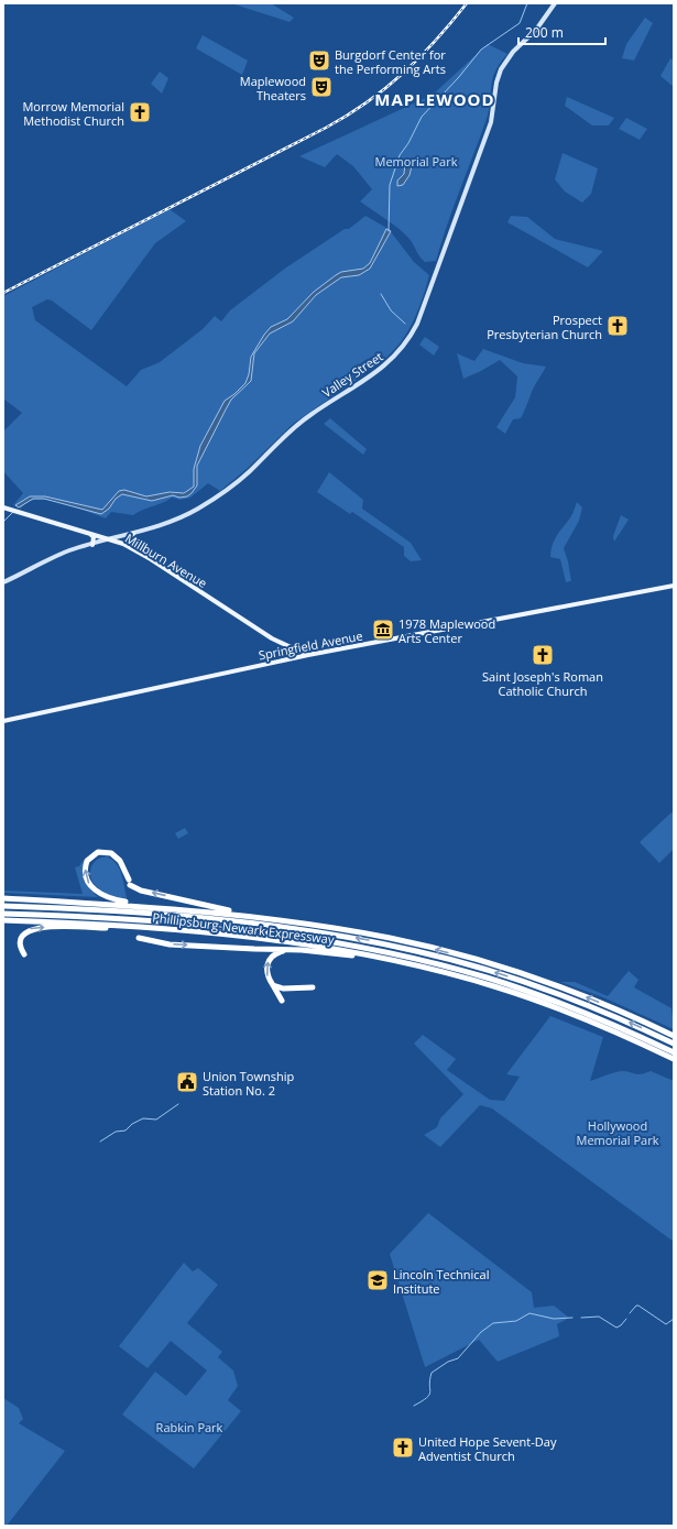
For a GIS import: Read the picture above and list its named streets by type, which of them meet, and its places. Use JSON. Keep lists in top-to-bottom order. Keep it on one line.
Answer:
{"streets":{"highway":["Phillipsburg-Newark Expressway"],"main road":["Valley Street","Millburn Avenue","Springfield Avenue"]},"crossings":[["Valley Street","Millburn Avenue"],["Millburn Avenue","Springfield Avenue"]],"districts":["MAPLEWOOD"],"parks":["Memorial Park","Hollywood Memorial Park","Rabkin Park"],"places":{"theatre":["Burgdorf Center for the Performing Arts","Maplewood Theaters"],"church":["Morrow Memorial Methodist Church","Prospect Presbyterian Church","Saint Joseph's Roman Catholic Church","United Hope Sevent-Day Adventist Church"],"museum":["1978 Maplewood Arts Center"],"public building":["Union Township Station No. 2"],"school or university":["Lincoln Technical Institute"]},"scale_bar":"200 m"}
